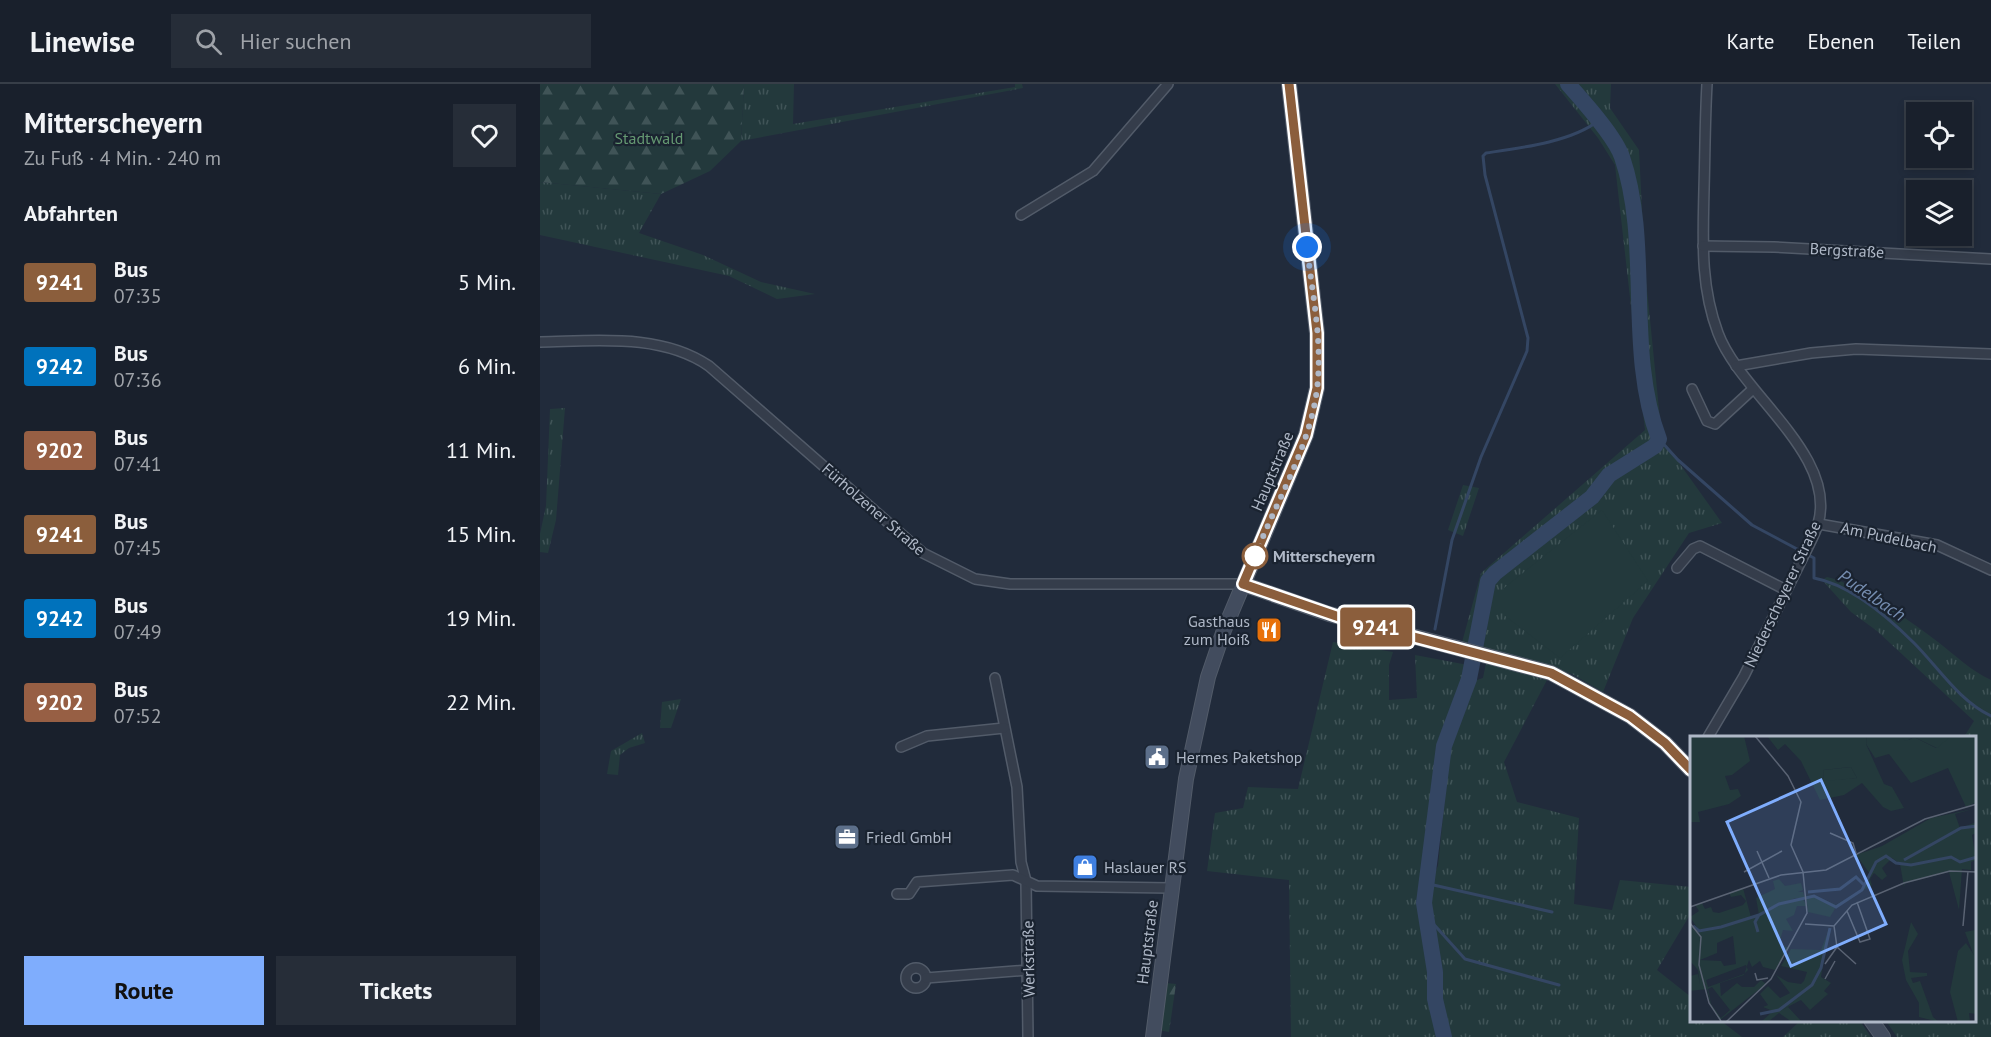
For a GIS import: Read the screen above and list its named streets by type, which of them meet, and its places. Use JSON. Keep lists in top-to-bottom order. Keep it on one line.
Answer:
{"streets":{"main road":["Hauptstraße"],"street":["Bergstraße","Fürholzener Straße","Am Pudelbach","Niederscheyerer Straße","Werkstraße"]},"crossings":[["Bergstraße","Niederscheyerer Straße"],["Hauptstraße","Fürholzener Straße"],["Am Pudelbach","Niederscheyerer Straße"]],"water":["Pudelbach"],"parks":["Stadtwald"],"places":{"other":["Mitterscheyern"],"restaurant":["Gasthaus zum Hoiß"],"public building":["Hermes Paketshop"],"office":["Friedl GmbH"],"shop":["Haslauer RS"]},"lines":["bus line 9241"],"page":{"header":"Linewise","search":"Hier suchen","nav":["Karte","Ebenen","Teilen"],"heading":[["Mitterscheyern","Zu Fuß · 4 Min. · 240 m"],"Abfahrten"],"on_map":"9241","list":[{"mark":"9241","name":"Bus","note":"07:35","value":"5 Min."},{"mark":"9242","name":"Bus","note":"07:36","value":"6 Min."},{"mark":"9202","name":"Bus","note":"07:41","value":"11 Min."},{"mark":"9241","name":"Bus","note":"07:45","value":"15 Min."},{"mark":"9242","name":"Bus","note":"07:49","value":"19 Min."},{"mark":"9202","name":"Bus","note":"07:52","value":"22 Min."}],"buttons":["Route","Tickets"]}}
